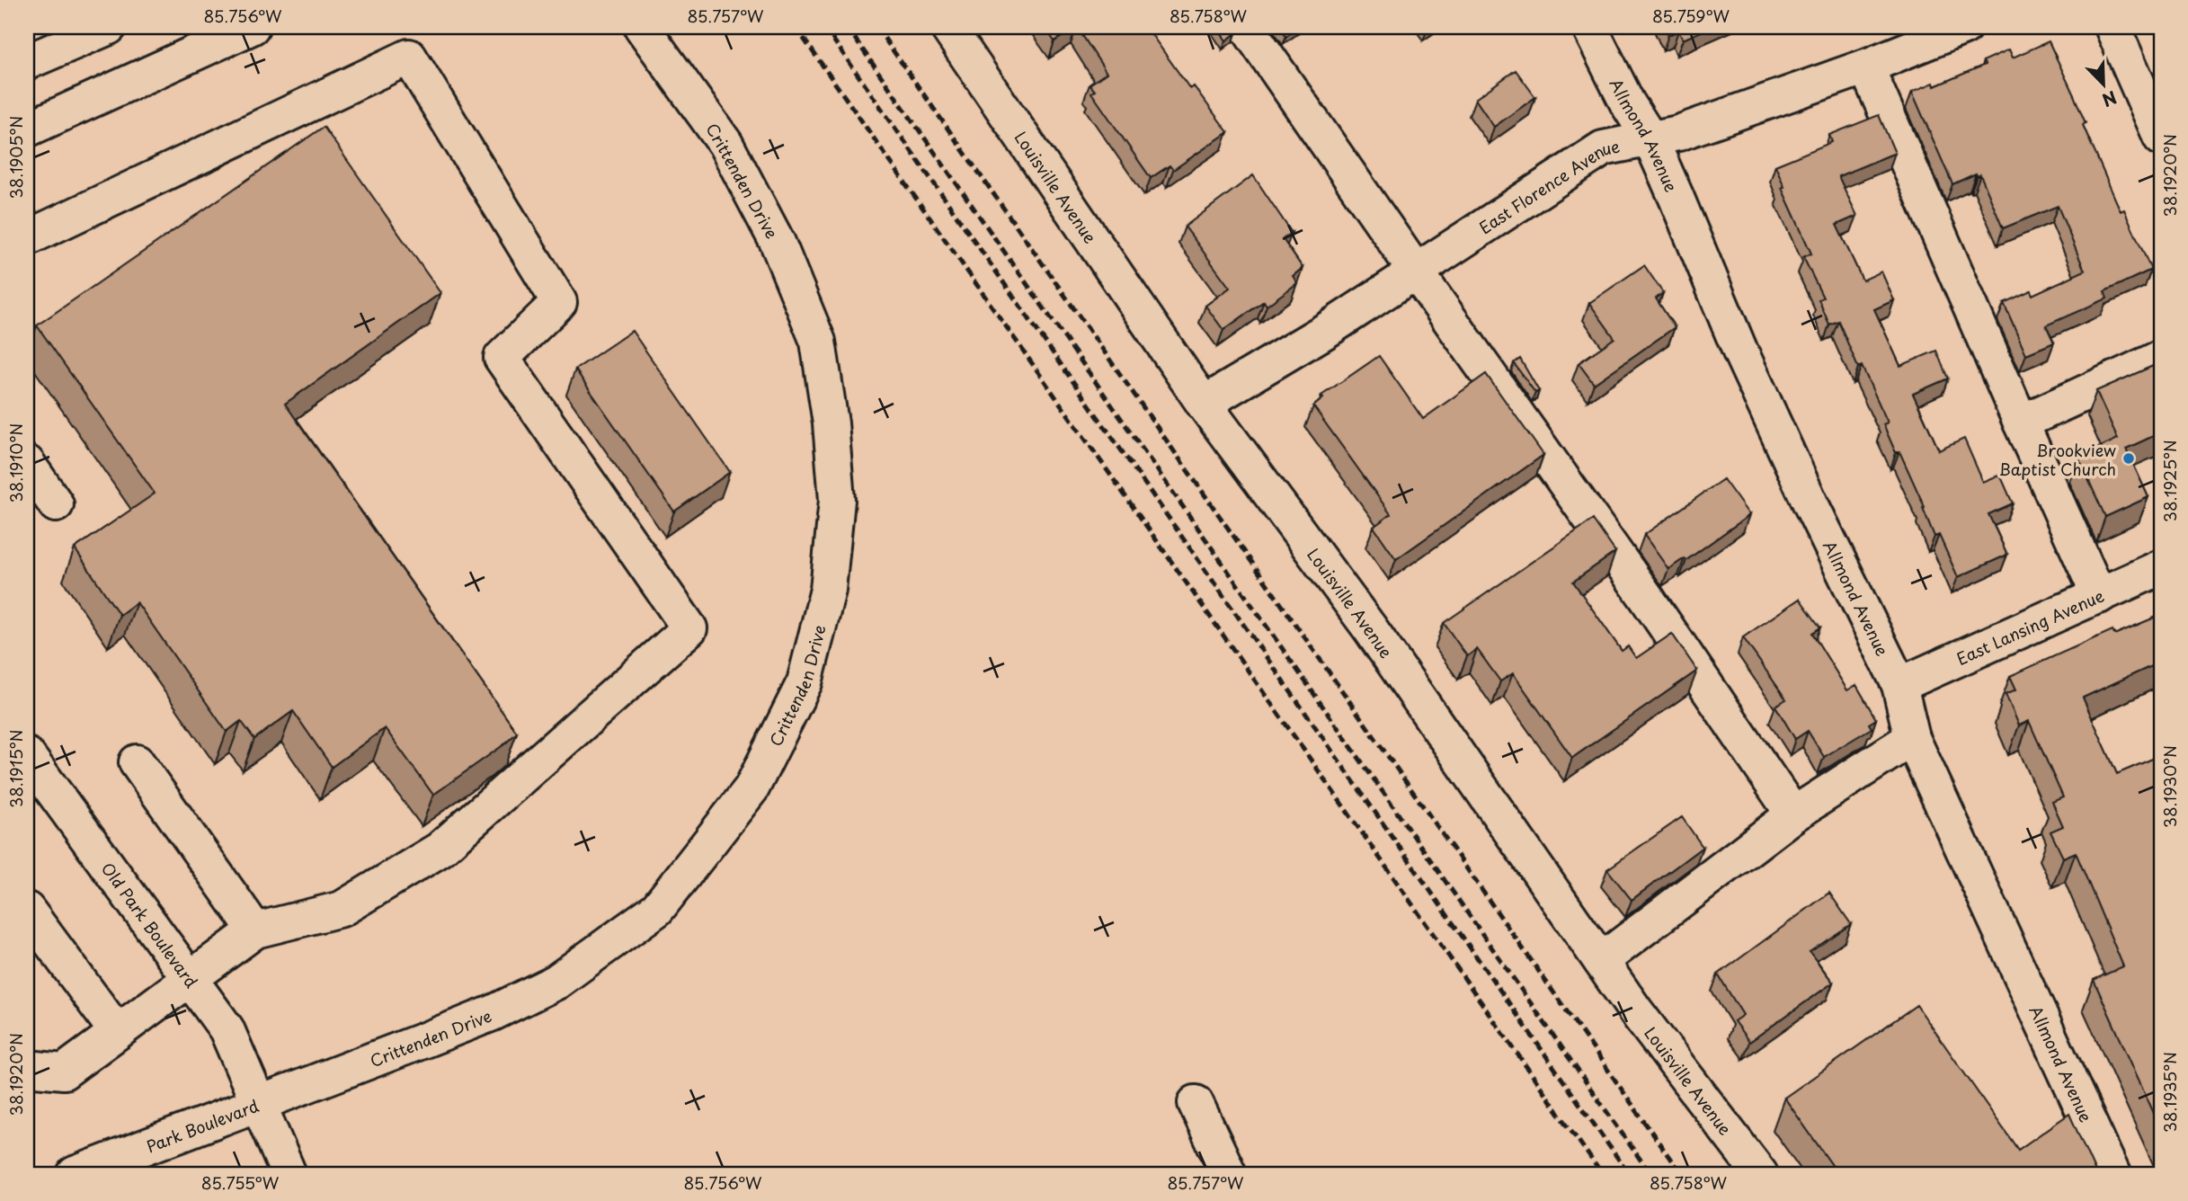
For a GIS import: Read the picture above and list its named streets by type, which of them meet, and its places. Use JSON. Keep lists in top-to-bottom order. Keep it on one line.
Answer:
{"streets":{"main road":["Allmond Avenue","Crittenden Drive","Louisville Avenue","East Florence Avenue","East Lansing Avenue","Old Park Boulevard","Park Boulevard"]},"crossings":[["Allmond Avenue","East Florence Avenue"],["Allmond Avenue","East Lansing Avenue"],["Crittenden Drive","Old Park Boulevard"],["Crittenden Drive","Park Boulevard"],["Louisville Avenue","East Florence Avenue"],["Old Park Boulevard","Park Boulevard"]],"places":["Brookview Baptist Church"],"north":"bottom right","coordinates":["85.756°W","85.757°W","85.758°W","85.759°W","38.1905°N","38.1920°N","38.1910°N","38.1925°N","38.1915°N","38.1930°N","38.1935°N","85.755°W"]}
